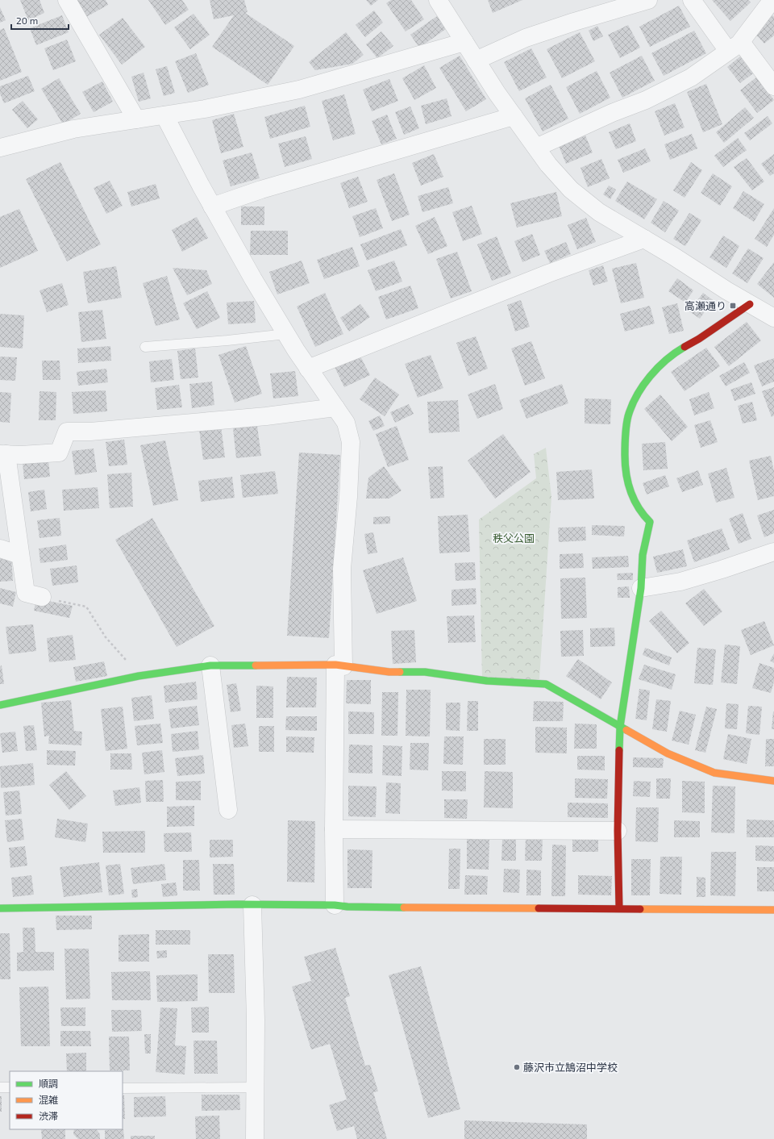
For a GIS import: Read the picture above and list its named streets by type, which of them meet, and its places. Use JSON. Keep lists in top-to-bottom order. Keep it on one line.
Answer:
{"parks":["秩父公園"],"places":{"transit":["高瀬通り"],"other":["藤沢市立鵠沼中学校"]},"legend":["順調","混雑","渋滞"],"scale_bar":"20 m"}
